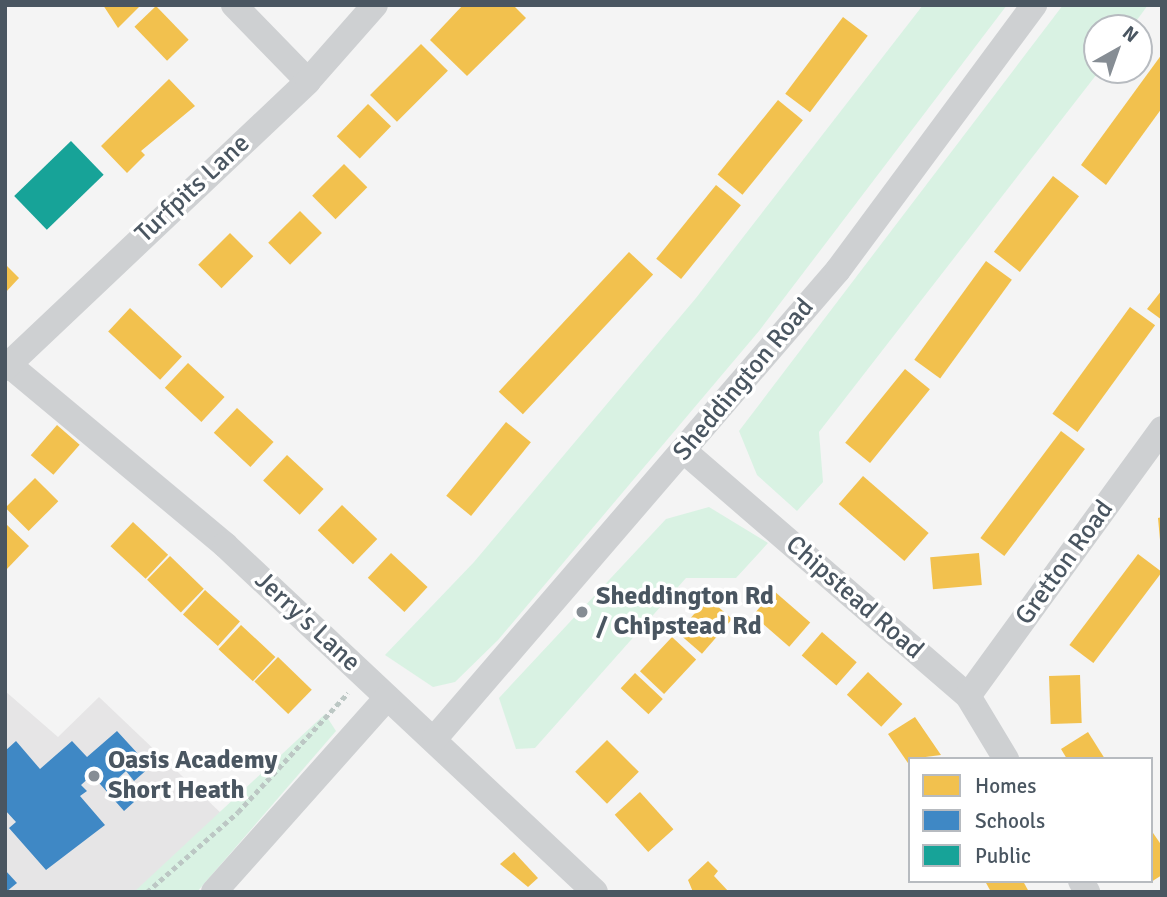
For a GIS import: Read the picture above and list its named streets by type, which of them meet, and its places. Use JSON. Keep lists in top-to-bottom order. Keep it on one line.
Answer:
{"streets":{"street":["Turfpits Lane","Sheddington Road","Gretton Road","Chipstead Road","Jerry's Lane"]},"crossings":[["Turfpits Lane","Jerry's Lane"],["Sheddington Road","Chipstead Road"],["Sheddington Road","Jerry's Lane"],["Gretton Road","Chipstead Road"]],"places":["Sheddington Rd / Chipstead Rd","Oasis Academy Short Heath"],"legend":["Homes","Schools","Public"],"north":"top right"}
